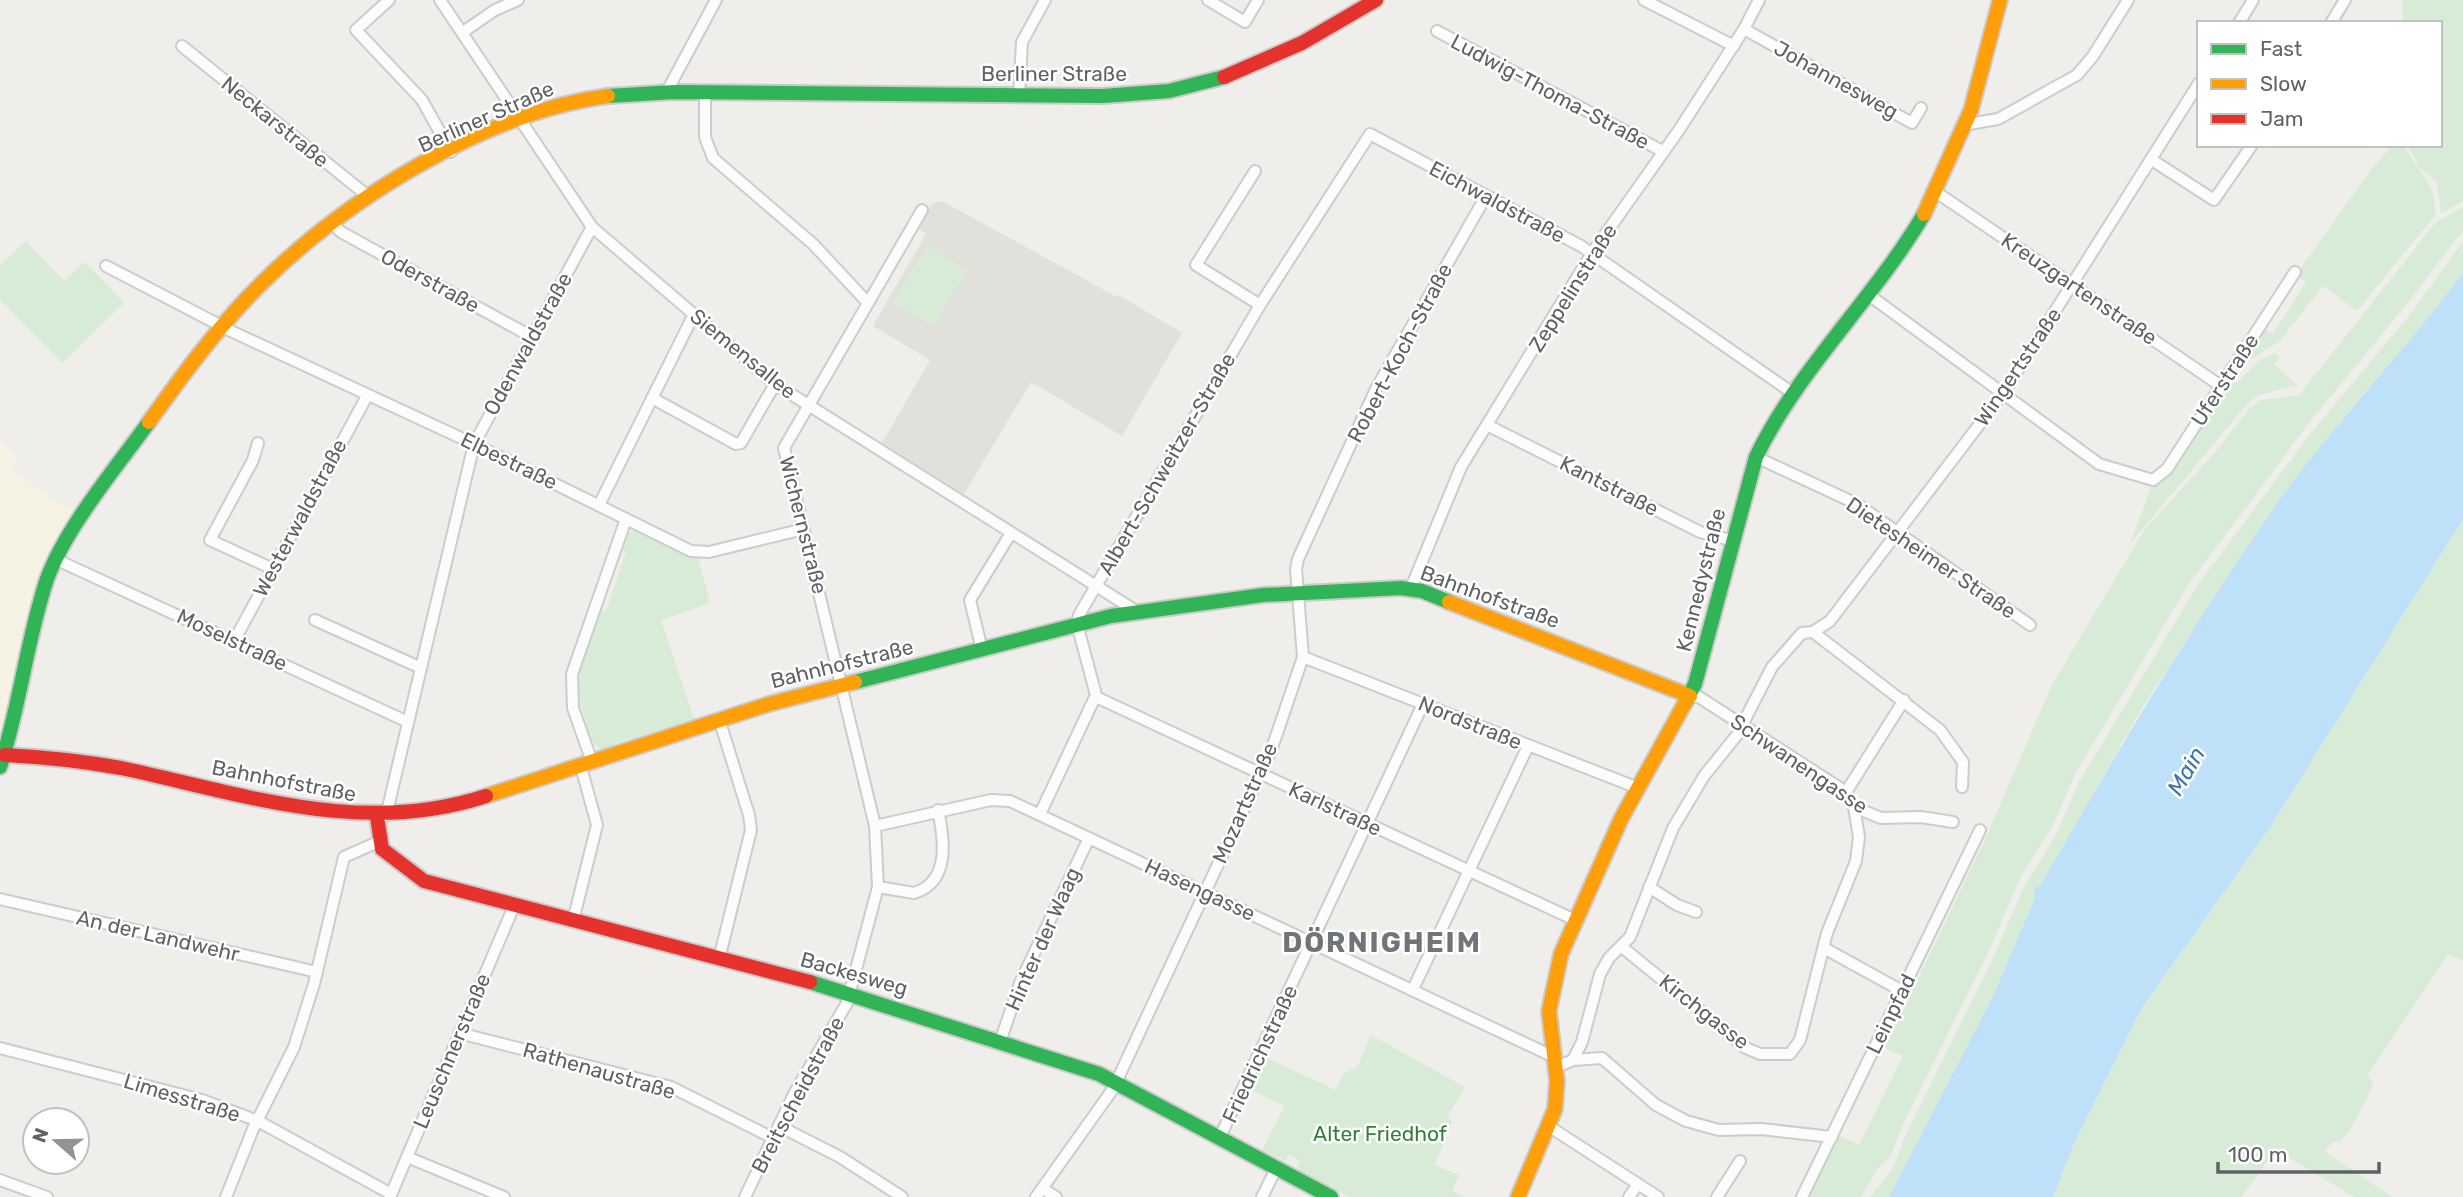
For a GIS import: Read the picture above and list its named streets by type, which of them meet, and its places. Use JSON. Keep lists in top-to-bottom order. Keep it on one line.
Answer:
{"streets":{"street":["Berliner Straße","Johannesweg","Ludwig-Thoma-Straße","Neckarstraße","Eichwaldstraße","Oderstraße","Zeppelinstraße","Kreuzgartenstraße","Odenwaldstraße","Robert-Koch-Straße","Siemensallee","Wingertstraße","Uferstraße","Elbestraße","Albert-Schweitzer-Straße","Kantstraße","Westerwaldstraße","Wichernstraße","Dietesheimer Straße","Kennedystraße","Bahnhofstraße","Moselstraße","Nordstraße","Schwanengasse","Mozartstraße","Karlstraße","Hasengasse","An der Landwehr","Hinter der Waag","Backesweg","Kirchgasse","Leinpfad","Leuschnerstraße","Friedrichstraße","Rathenaustraße","Breitscheidstraße","Limesstraße"]},"crossings":[["Berliner Straße","Neckarstraße"],["Berliner Straße","Oderstraße"],["Berliner Straße","Siemensallee"],["Berliner Straße","Elbestraße"],["Berliner Straße","Bahnhofstraße"],["Berliner Straße","Moselstraße"],["Johannesweg","Zeppelinstraße"],["Ludwig-Thoma-Straße","Zeppelinstraße"],["Eichwaldstraße","Zeppelinstraße"],["Eichwaldstraße","Robert-Koch-Straße"],["Eichwaldstraße","Albert-Schweitzer-Straße"],["Eichwaldstraße","Kennedystraße"],["Oderstraße","Odenwaldstraße"],["Zeppelinstraße","Kantstraße"],["Zeppelinstraße","Bahnhofstraße"],["Kreuzgartenstraße","Wingertstraße"],["Kreuzgartenstraße","Uferstraße"],["Kreuzgartenstraße","Kennedystraße"],["Odenwaldstraße","Siemensallee"],["Odenwaldstraße","Elbestraße"],["Odenwaldstraße","Bahnhofstraße"],["Odenwaldstraße","Moselstraße"],["Robert-Koch-Straße","Bahnhofstraße"],["Robert-Koch-Straße","Mozartstraße"],["Siemensallee","Albert-Schweitzer-Straße"],["Siemensallee","Wichernstraße"],["Siemensallee","Bahnhofstraße"],["Wingertstraße","Uferstraße"],["Wingertstraße","Dietesheimer Straße"],["Wingertstraße","Schwanengasse"],["Wingertstraße","Kirchgasse"],["Elbestraße","Westerwaldstraße"],["Elbestraße","Wichernstraße"],["Albert-Schweitzer-Straße","Bahnhofstraße"],["Kantstraße","Kennedystraße"],["Westerwaldstraße","Moselstraße"],["Wichernstraße","Bahnhofstraße"],["Wichernstraße","Hasengasse"],["Wichernstraße","Breitscheidstraße"],["Dietesheimer Straße","Kennedystraße"],["Kennedystraße","Bahnhofstraße"],["Kennedystraße","Nordstraße"],["Kennedystraße","Schwanengasse"],["Kennedystraße","Karlstraße"],["Kennedystraße","Hasengasse"],["Bahnhofstraße","Schwanengasse"],["Bahnhofstraße","Mozartstraße"],["Nordstraße","Mozartstraße"],["Nordstraße","Friedrichstraße"],["Mozartstraße","Karlstraße"],["Mozartstraße","Hasengasse"],["Mozartstraße","Backesweg"],["Karlstraße","Friedrichstraße"],["Hasengasse","Hinter der Waag"],["Hasengasse","Friedrichstraße"],["Hasengasse","Breitscheidstraße"],["Hinter der Waag","Backesweg"],["Backesweg","Leuschnerstraße"],["Backesweg","Friedrichstraße"],["Backesweg","Breitscheidstraße"],["Leuschnerstraße","Rathenaustraße"],["Leuschnerstraße","Limesstraße"],["Rathenaustraße","Breitscheidstraße"]],"districts":["DÖRNIGHEIM"],"water":["Main"],"parks":["Alter Friedhof"],"legend":["Fast","Slow","Jam"],"scale_bar":"100 m","north":"left"}
